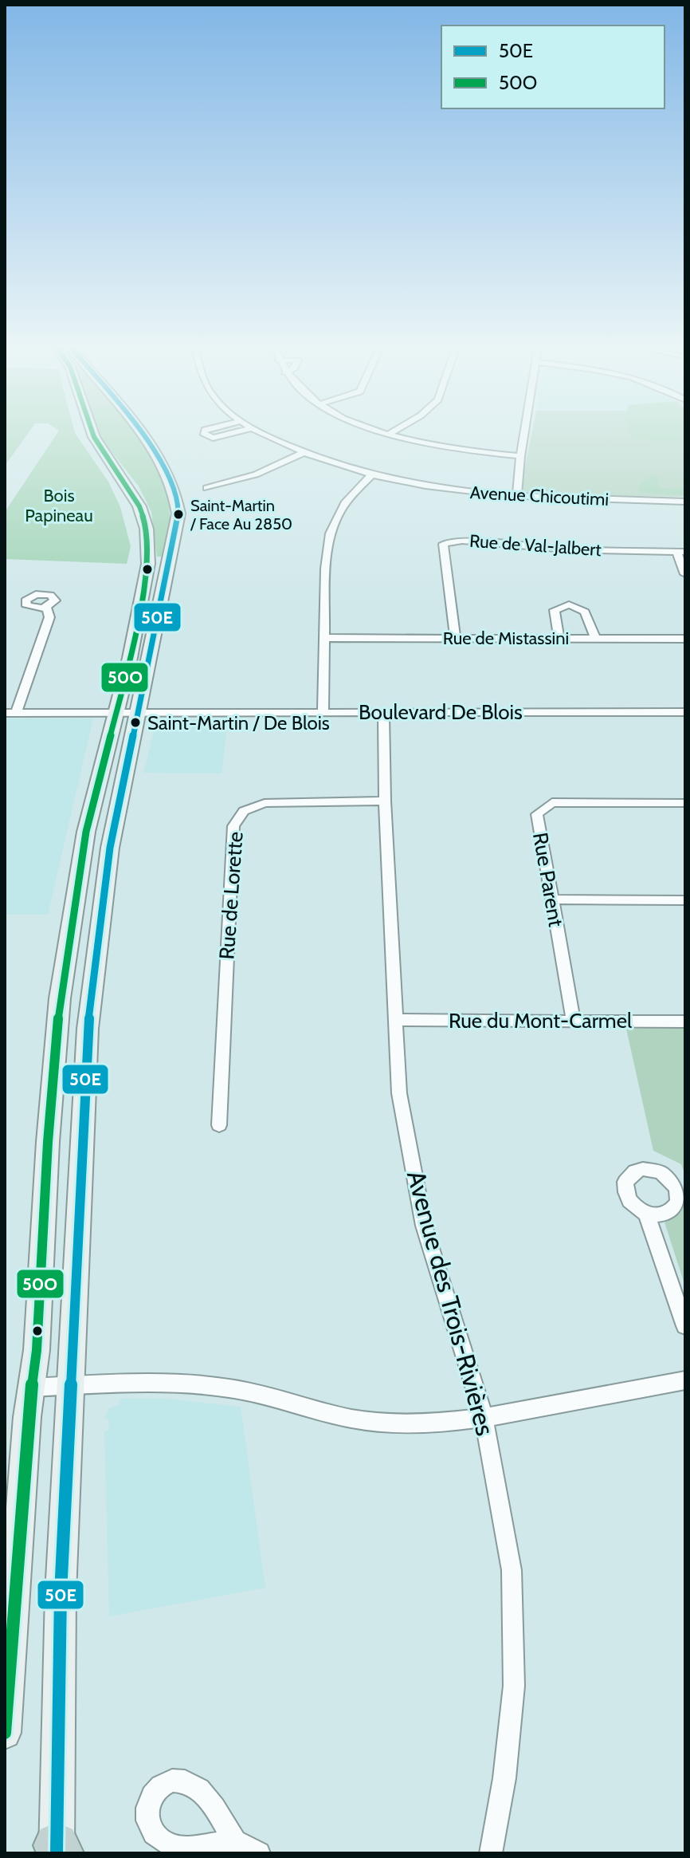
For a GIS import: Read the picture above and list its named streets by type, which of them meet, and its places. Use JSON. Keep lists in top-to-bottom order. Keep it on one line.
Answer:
{"streets":{"street":["Avenue Chicoutimi","Rue de Val-Jalbert","Rue de Mistassini","Boulevard De Blois","Rue Parent","Rue de Lorette","Rue du Mont-Carmel","Avenue des Trois-Rivières"]},"crossings":[["Rue de Val-Jalbert","Rue de Mistassini"],["Boulevard De Blois","Avenue des Trois-Rivières"],["Rue Parent","Rue du Mont-Carmel"],["Rue de Lorette","Avenue des Trois-Rivières"],["Rue du Mont-Carmel","Avenue des Trois-Rivières"]],"parks":["Bois Papineau"],"places":["Saint-Martin / Face Au 2850","Saint-Martin / De Blois"],"lines":["transit line 50E","transit line 50O"],"legend":["50E","50O"]}
